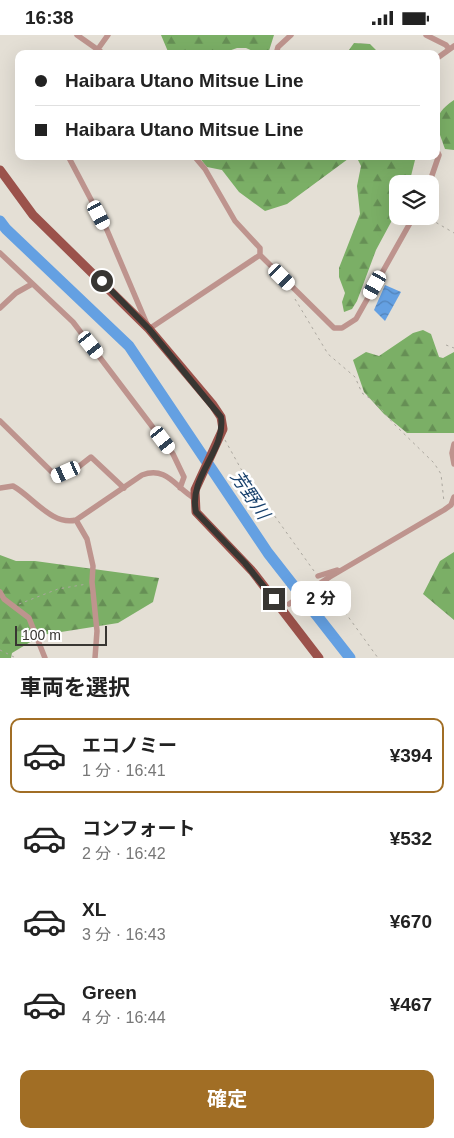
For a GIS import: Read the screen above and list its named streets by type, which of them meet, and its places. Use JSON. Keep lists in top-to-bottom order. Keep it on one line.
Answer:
{"water":["芳野川"],"scale_bar":"100 m","page":{"status":"16:38","banner":["Haibara Utano Mitsue Line","Haibara Utano Mitsue Line"],"bubble":"2 分","scale":"100 m","heading":"車両を選択","list":[{"name":"エコノミー","note":"1 分 · 16:41","value":"¥394"},{"name":"コンフォート","note":"2 分 · 16:42","value":"¥532"},{"name":"XL","note":"3 分 · 16:43","value":"¥670"},{"name":"Green","note":"4 分 · 16:44","value":"¥467"}],"buttons":"確定"}}
